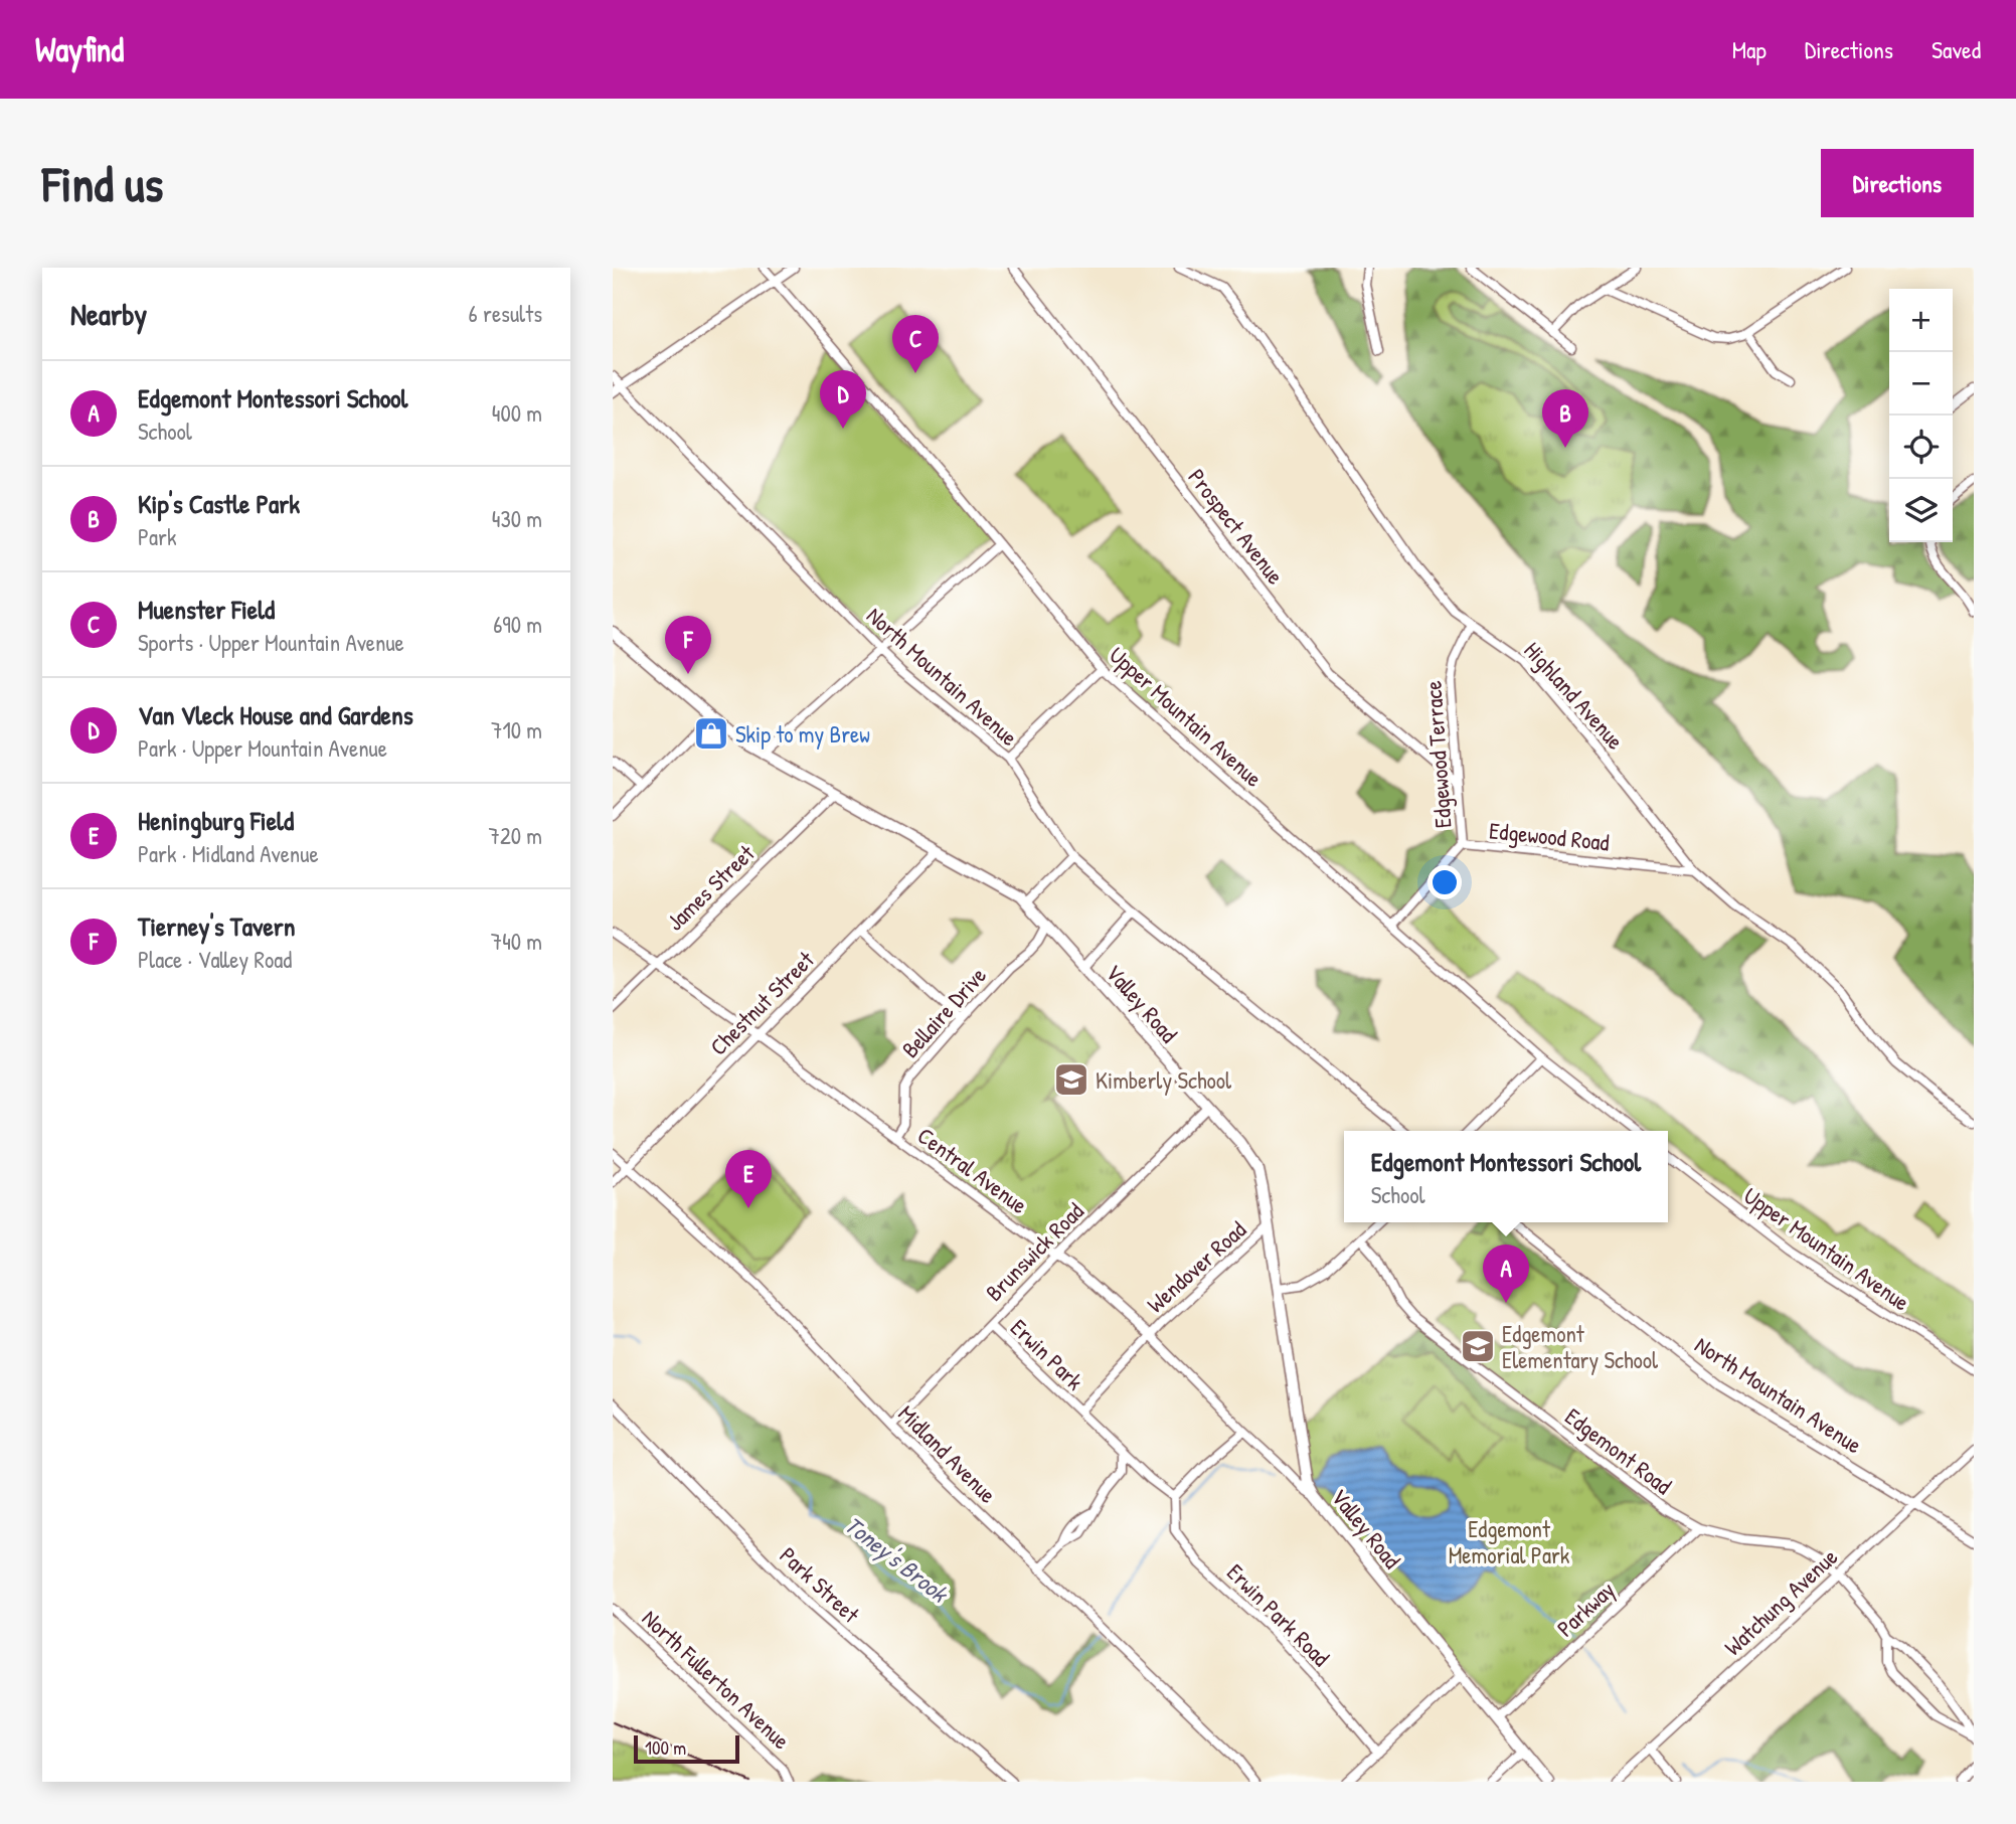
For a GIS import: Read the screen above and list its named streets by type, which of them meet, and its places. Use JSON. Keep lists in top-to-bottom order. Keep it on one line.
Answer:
{"streets":{"main road":["Valley Road"],"street":["Prospect Avenue","North Mountain Avenue","Highland Avenue","Upper Mountain Avenue","Edgewood Terrace","Edgewood Road","James Street","Chestnut Street","Bellaire Drive","Central Avenue","Brunswick Road","Wendover Road","Erwin Park","Edgemont Road","Midland Avenue","Park Street","Watchung Avenue","Parkway","Erwin Park Road","North Fullerton Avenue"]},"crossings":[["Prospect Avenue","Edgewood Terrace"],["North Mountain Avenue","Watchung Avenue"],["Highland Avenue","Edgewood Terrace"],["Highland Avenue","Edgewood Road"],["Upper Mountain Avenue","Edgewood Road"],["Edgewood Terrace","Edgewood Road"],["James Street","Valley Road"],["James Street","Central Avenue"],["Chestnut Street","Valley Road"],["Chestnut Street","Central Avenue"],["Chestnut Street","Midland Avenue"],["Valley Road","Bellaire Drive"],["Valley Road","Central Avenue"],["Valley Road","Brunswick Road"],["Valley Road","Wendover Road"],["Valley Road","Parkway"],["Bellaire Drive","Central Avenue"],["Central Avenue","Brunswick Road"],["Central Avenue","Wendover Road"],["Central Avenue","Erwin Park"],["Brunswick Road","Erwin Park"],["Brunswick Road","Midland Avenue"],["Wendover Road","Erwin Park"],["Erwin Park","Erwin Park Road"],["Edgemont Road","Watchung Avenue"],["Edgemont Road","Parkway"]],"water":["Toney's Brook"],"parks":["Edgemont Memorial Park"],"places":{"shop":["Skip to my Brew"],"school or university":["Kimberly School","Edgemont Elementary School"]},"scale_bar":"100 m","page":{"header":"Wayfind","nav":["Map","Directions","Saved"],"buttons":"Directions","title":"Find us","heading":["Nearby","6 results"],"map_buttons":["+","−"],"pins":["C","D","B","F","E","A"],"list":[{"mark":"A","name":"Edgemont Montessori School","note":"School","value":"400 m"},{"mark":"B","name":"Kip's Castle Park","note":"Park","value":"430 m"},{"mark":"C","name":"Muenster Field","note":"Sports · Upper Mountain Avenue","value":"690 m"},{"mark":"D","name":"Van Vleck House and Gardens","note":"Park · Upper Mountain Avenue","value":"710 m"},{"mark":"E","name":"Heningburg Field","note":"Park · Midland Avenue","value":"720 m"},{"mark":"F","name":"Tierney's Tavern","note":"Place · Valley Road","value":"740 m"}],"popup":["Edgemont Montessori School","School"],"scale":"100 m"}}
